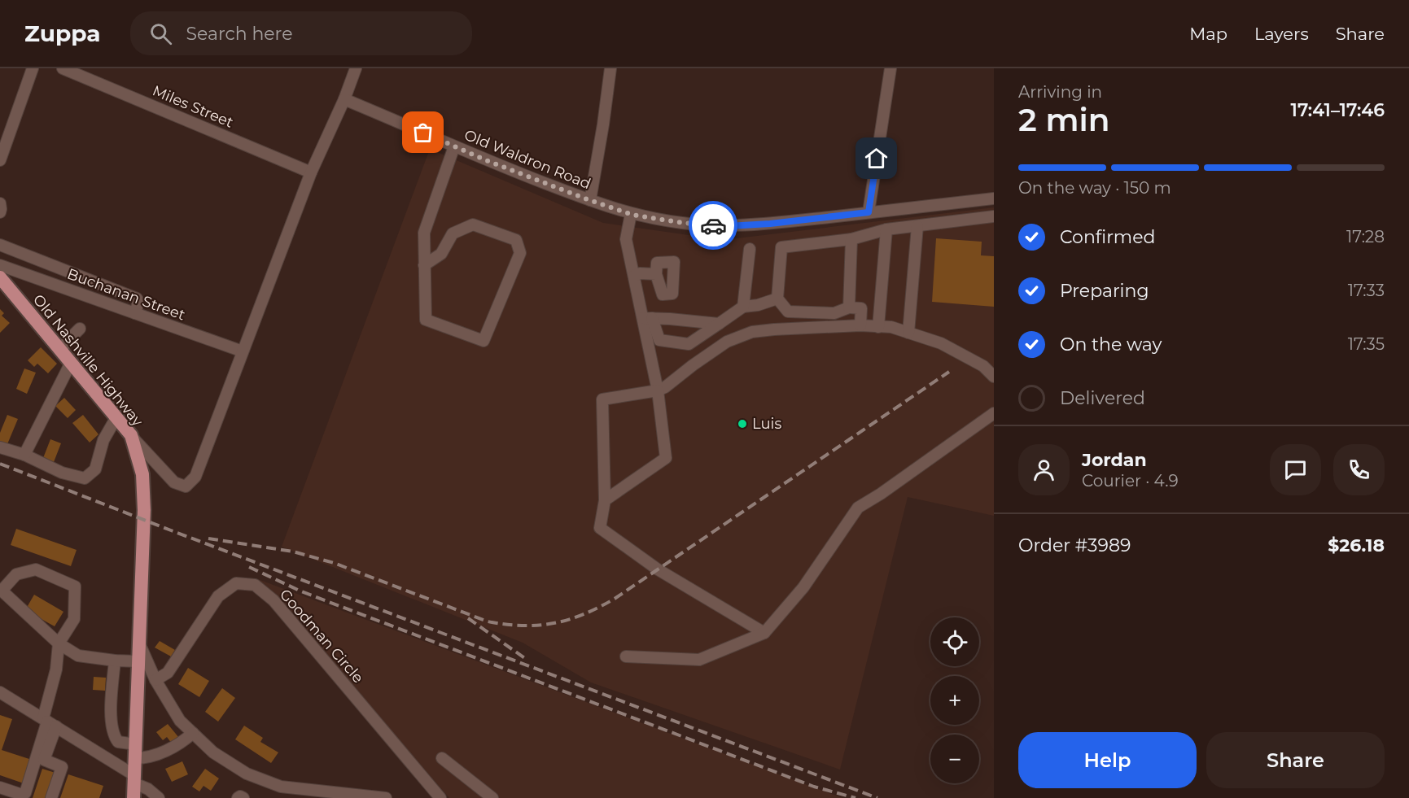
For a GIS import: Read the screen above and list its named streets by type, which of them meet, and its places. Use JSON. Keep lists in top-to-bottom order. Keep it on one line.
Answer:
{"streets":{"main road":["Old Nashville Highway"],"street":["Miles Street","Old Waldron Road","Buchanan Street","Goodman Circle"]},"crossings":[["Old Nashville Highway","Goodman Circle"]],"places":["Luis"],"page":{"header":"Zuppa","search":"Search here","nav":["Map","Layers","Share"],"heading":["2 min","Arriving in","17:41–17:46"],"panel":["Jordan","Courier · 4.9","Order #3989","$26.18"],"bar":"On the way · 150 m","list":[["Confirmed","17:28"],["Preparing","17:33"],["On the way","17:35"],"Delivered"],"map_buttons":["+","−"],"buttons":["Help","Share"]}}
